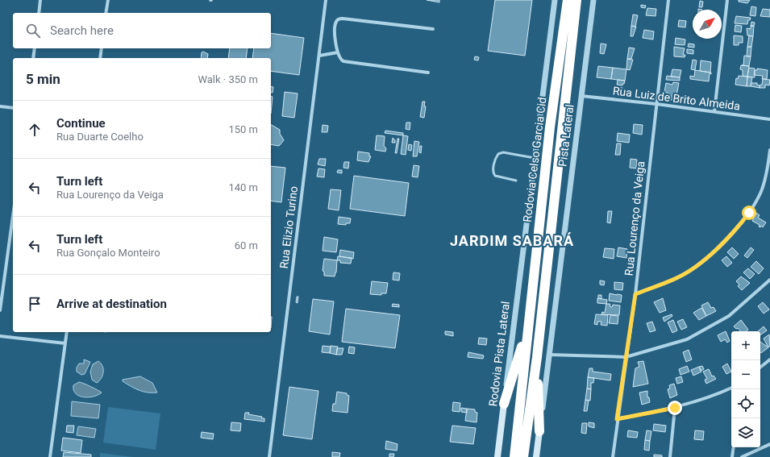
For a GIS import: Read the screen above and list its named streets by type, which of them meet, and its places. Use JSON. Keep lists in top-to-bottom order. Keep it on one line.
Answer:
{"streets":{"highway":["Rodovia Celso Garcia Cid"],"main road":["Rodovia Pista Lateral"],"street":["Rua Luiz de Brito Almeida","Pista Lateral","Rua Lourenço da Veiga","Rua Elizio Turino"]},"crossings":[["Rua Luiz de Brito Almeida","Pista Lateral"],["Rua Luiz de Brito Almeida","Rua Lourenço da Veiga"]],"districts":["JARDIM SABARÁ"],"north":"top right","page":{"search":"Search here","heading":["5 min","Walk · 350 m"],"list":[["Continue","Rua Duarte Coelho","150 m"],["Turn left","Rua Lourenço da Veiga","140 m"],["Turn left","Rua Gonçalo Monteiro","60 m"],"Arrive at destination"],"map_buttons":["+","−"]}}
